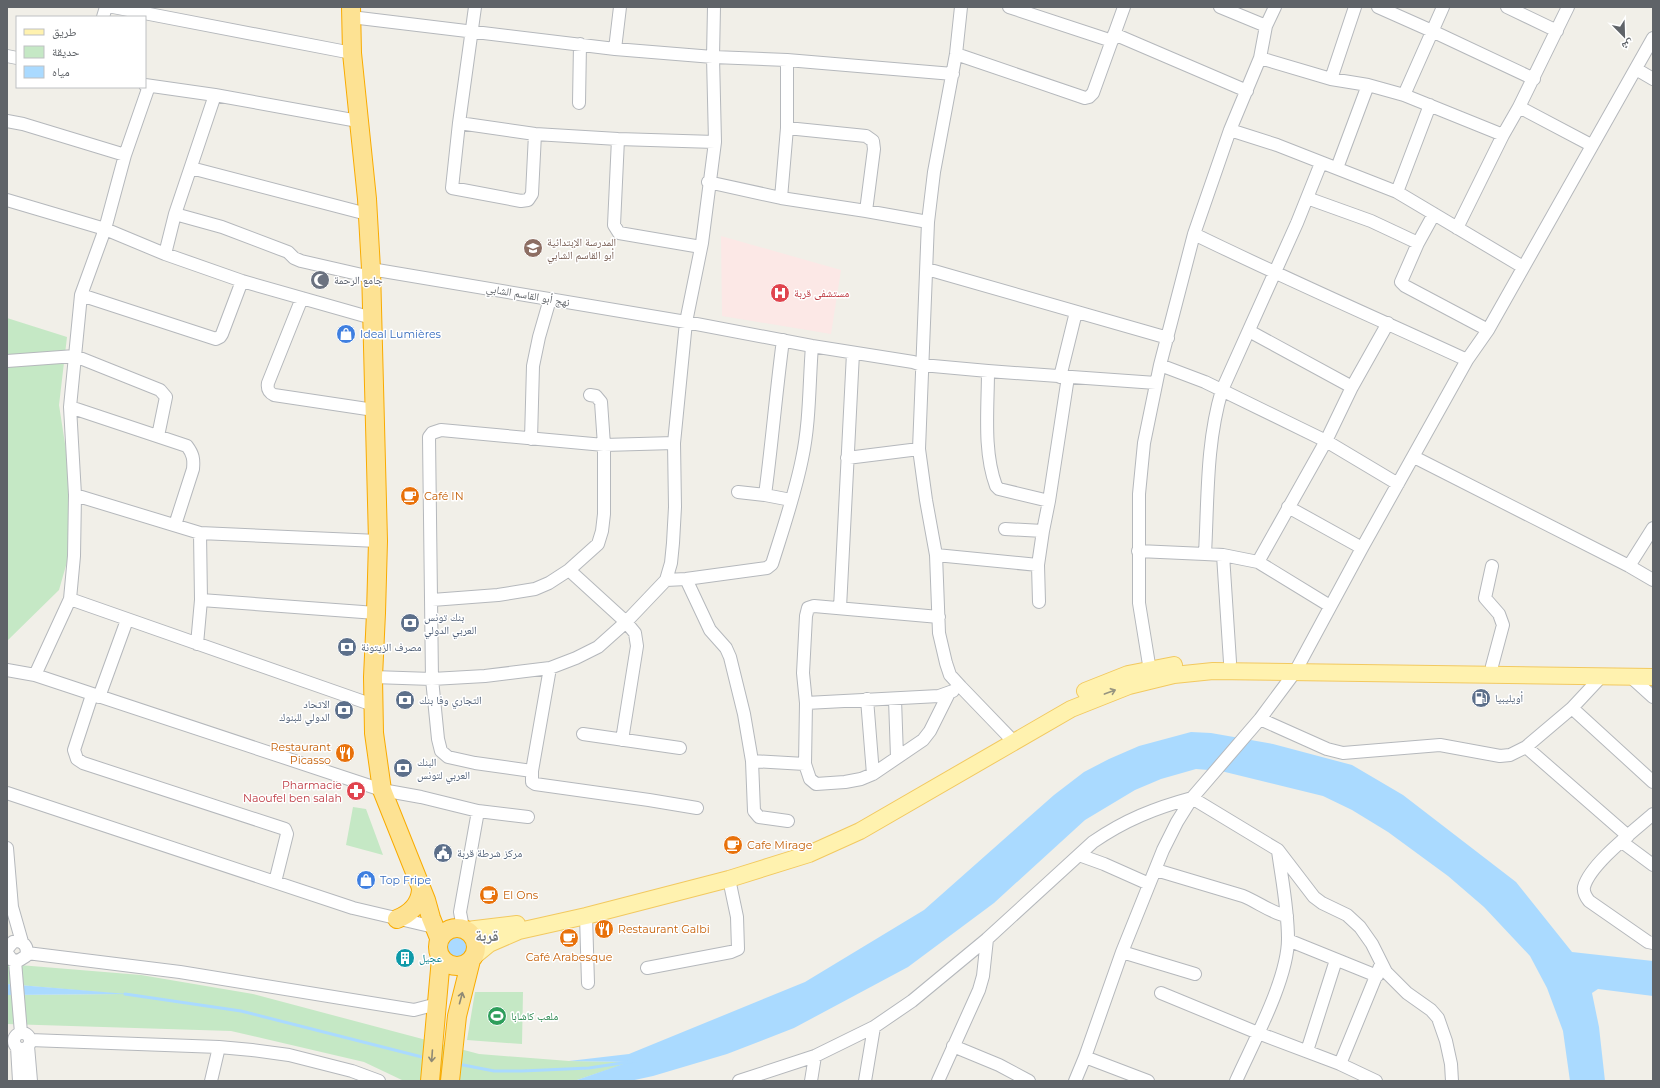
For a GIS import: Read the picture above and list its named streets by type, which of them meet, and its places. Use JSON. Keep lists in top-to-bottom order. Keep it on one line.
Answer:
{"streets":{"street":["نهج أبو القاسم الشابي"]},"districts":["قربة"],"places":{"school or university":["المدرسة الإبتدائية أبو القاسم الشابي"],"mosque":["جامع الرحمة"],"hospital":["مستشفى قربة"],"shop":["Ideal Lumières","Top Fripe"],"cafe":["Café IN","Cafe Mirage","El Ons","Café Arabesque"],"bank":["بنك تونس العربي الدولي","مصرف الزيتونة","التجاري وفا بنك","الاتحاد الدولي للبنوك","البنك العربي لتونس"],"fuel station":["أويليبيا"],"restaurant":["Restaurant Picasso","Restaurant Galbi"],"pharmacy":["Pharmacie Naoufel ben salah"],"public building":["مركز شرطة قربة"],"building":["عجيل"],"sports":["ملعب كاشابا"]},"legend":["طريق","حديقة","مياه"],"north":"bottom right"}
